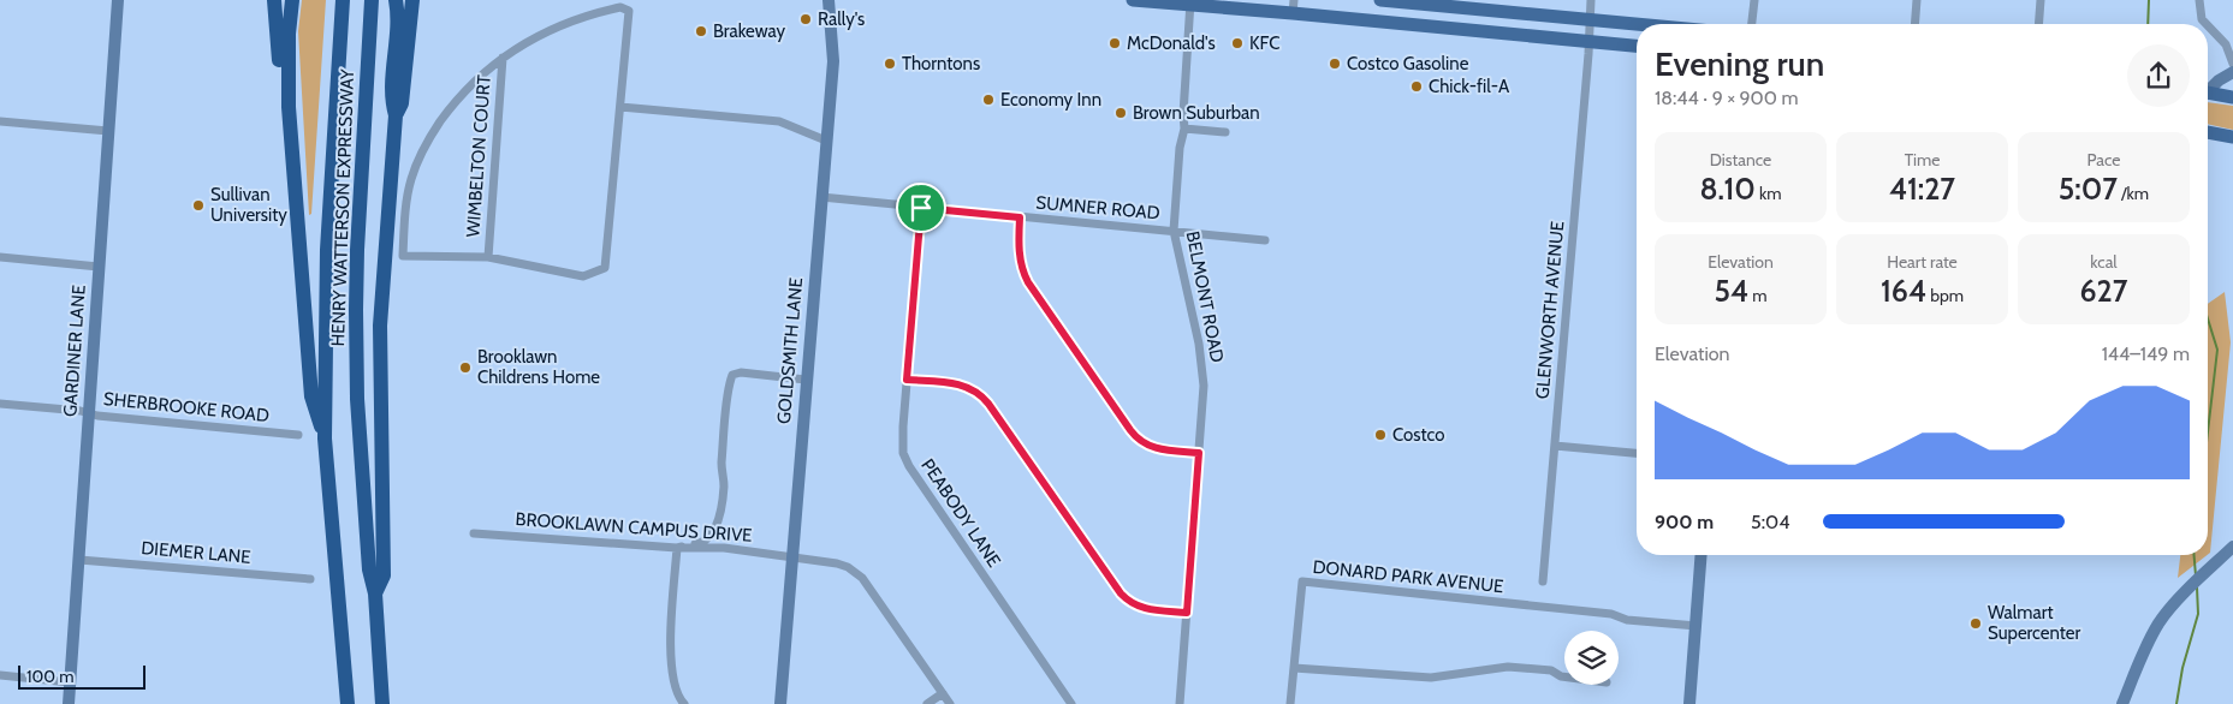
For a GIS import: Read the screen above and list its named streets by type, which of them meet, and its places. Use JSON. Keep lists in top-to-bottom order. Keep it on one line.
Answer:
{"streets":{"highway":["HENRY WATTERSON EXPRESSWAY"],"street":["WIMBELTON COURT","SUMNER ROAD","BELMONT ROAD","GLENWORTH AVENUE","GARDINER LANE","GOLDSMITH LANE","SHERBROOKE ROAD","PEABODY LANE","BROOKLAWN CAMPUS DRIVE","DIEMER LANE","DONARD PARK AVENUE"]},"crossings":[["SUMNER ROAD","BELMONT ROAD"],["SUMNER ROAD","GOLDSMITH LANE"],["SUMNER ROAD","PEABODY LANE"],["GARDINER LANE","SHERBROOKE ROAD"],["GARDINER LANE","DIEMER LANE"],["GOLDSMITH LANE","BROOKLAWN CAMPUS DRIVE"]],"places":["Rally's","Brakeway","McDonald's","KFC","Thorntons","Costco Gasoline","Chick-fil-A","Economy Inn","Brown Suburban","Sullivan University","Brooklawn Childrens Home","Costco","Walmart Supercenter"],"scale_bar":"100 m","page":{"heading":["Evening run","18:44 · 9 × 900 m"],"stats":[["Distance","8.10 km"],["Time","41:27"],["Pace","5:07 /km"],["Elevation","54 m"],["Heart rate","164 bpm"],["kcal","627"]],"chart":["Elevation","144–149 m"],"list":[{"name":"900 m","note":"5:04"}],"scale":"100 m"}}
